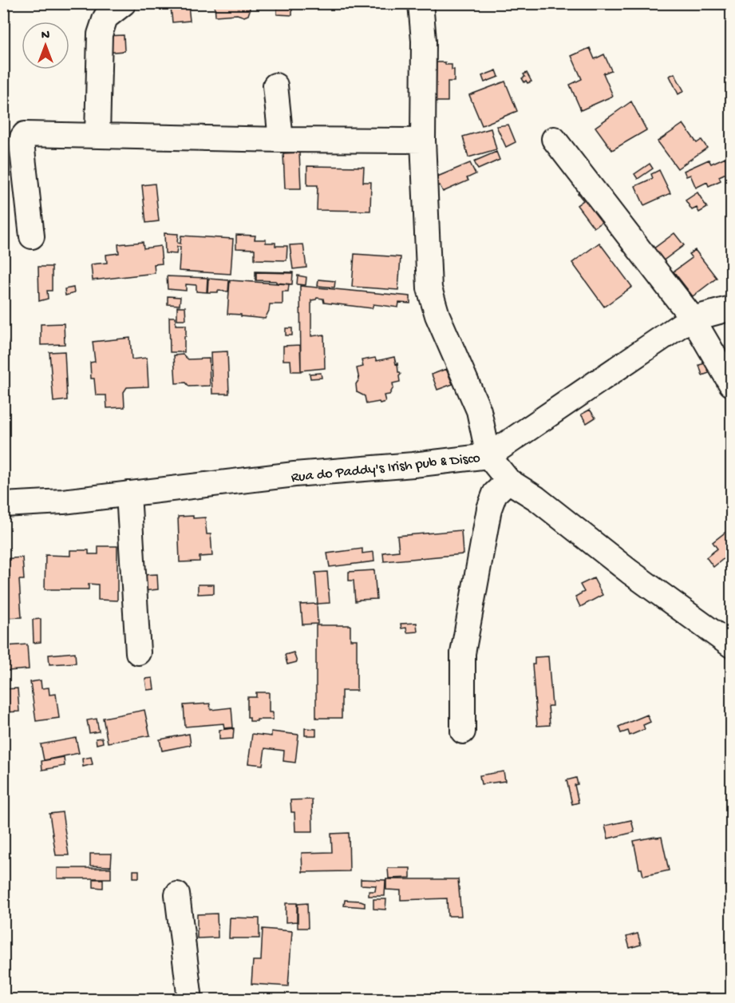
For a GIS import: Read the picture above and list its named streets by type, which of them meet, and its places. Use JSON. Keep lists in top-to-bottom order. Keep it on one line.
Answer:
{"streets":{"street":["Rua do Paddy's Irish pub & Disco"]},"north":"top"}
